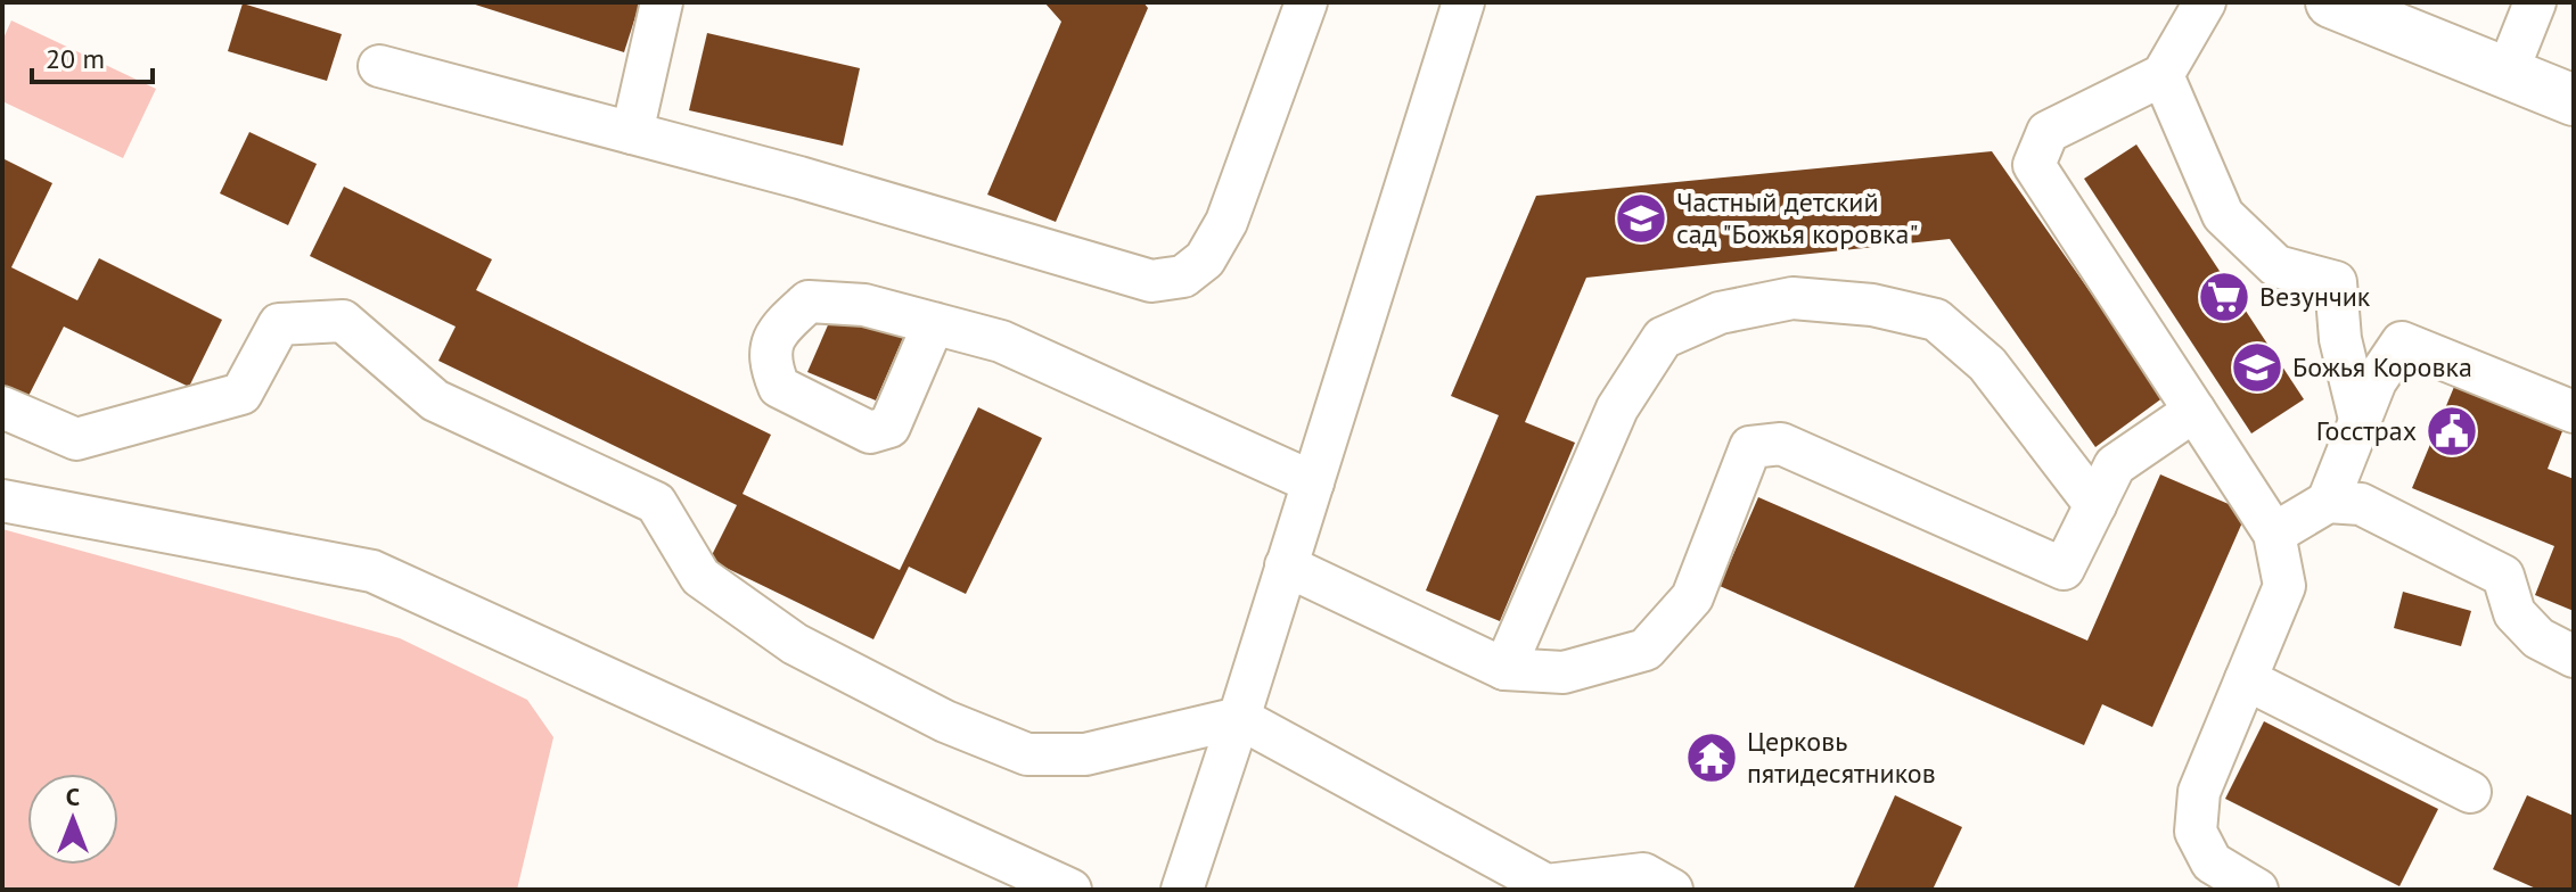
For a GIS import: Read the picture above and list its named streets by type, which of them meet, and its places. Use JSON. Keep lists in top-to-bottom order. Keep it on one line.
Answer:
{"places":{"school or university":["Частный детский сад \"Божья коровка\"","Божья Коровка"],"supermarket":["Везунчик"],"public building":["Госстрах"],"temple":["Церковь пятидесятников"]},"scale_bar":"20 m","north":"top"}
